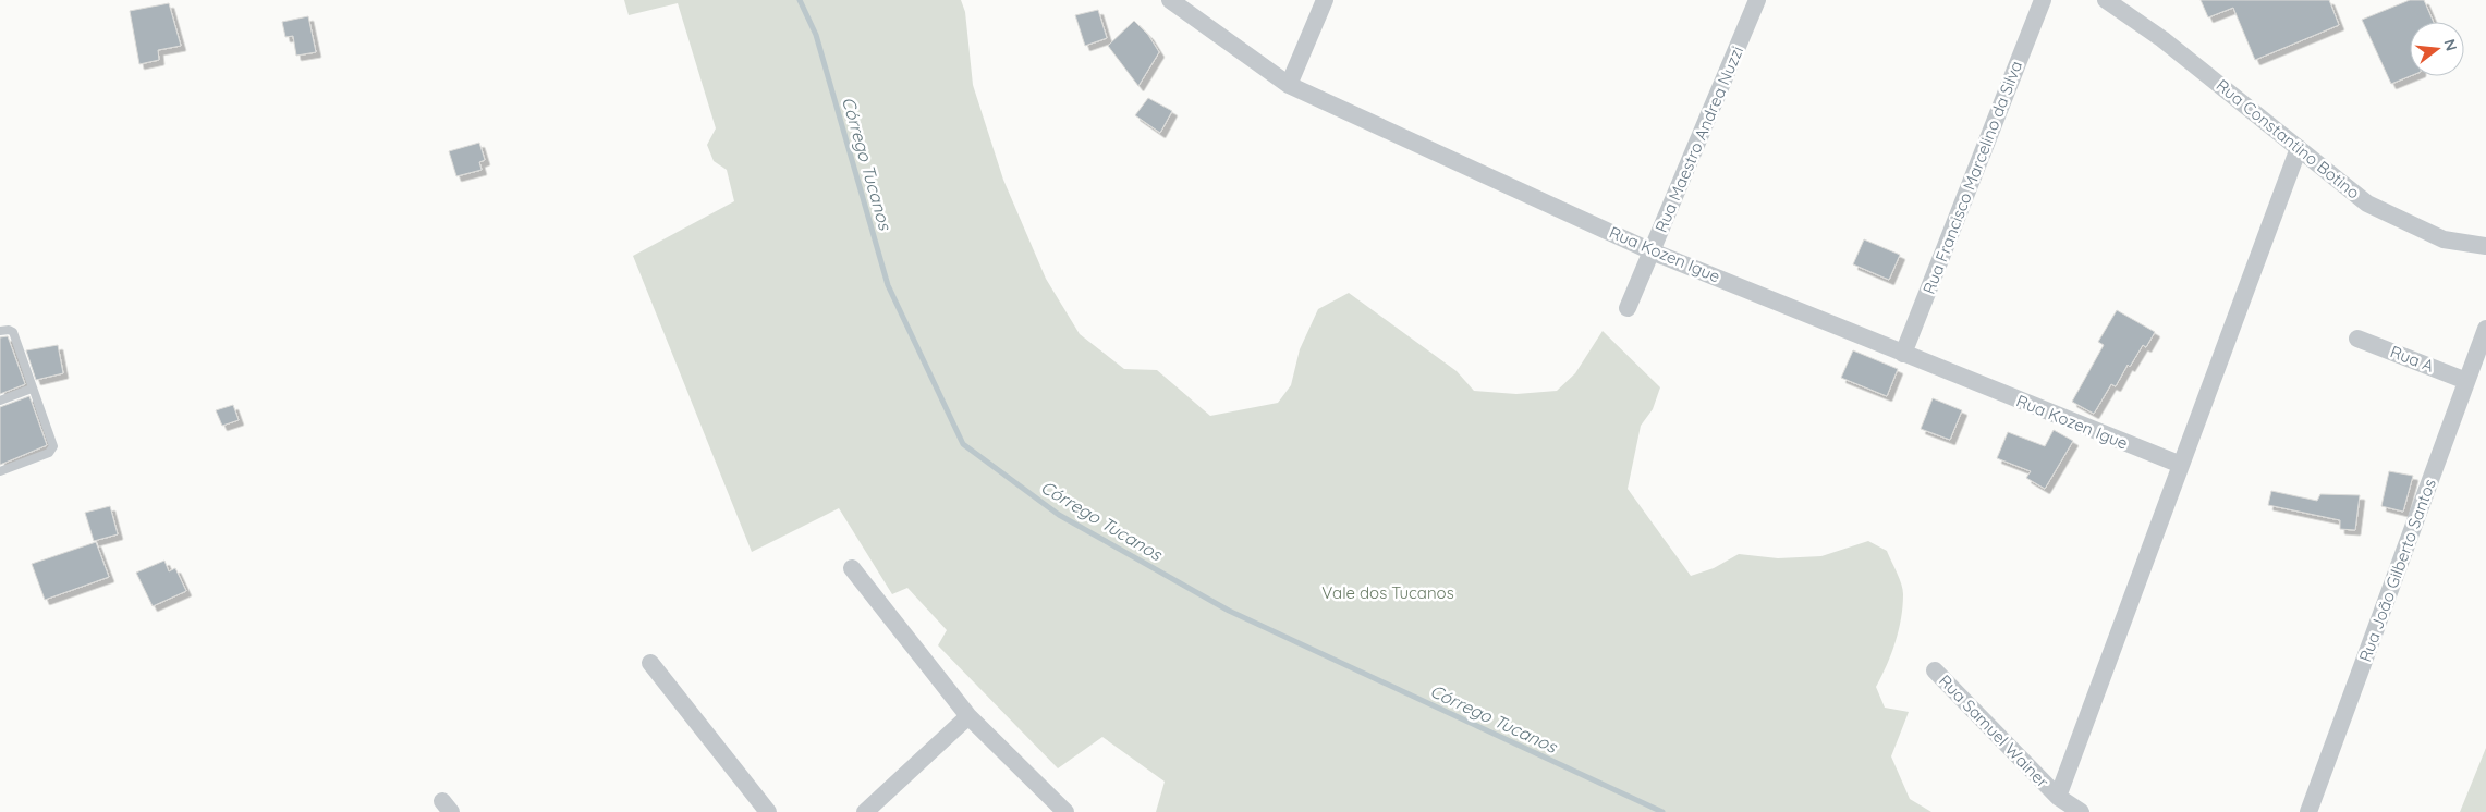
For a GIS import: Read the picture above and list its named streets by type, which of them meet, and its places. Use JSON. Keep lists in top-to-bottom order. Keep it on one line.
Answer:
{"streets":{"street":["Rua Maestro Andrea Nuzzi","Rua Constantino Botino","Rua Francisco Marcelino da Silva","Rua Kozen Igue","Rua A","Rua João Gilberto Santos","Rua Samuel Wainer"]},"crossings":[["Rua Maestro Andrea Nuzzi","Rua Kozen Igue"],["Rua Francisco Marcelino da Silva","Rua Kozen Igue"],["Rua A","Rua João Gilberto Santos"]],"water":["Córrego Tucanos"],"parks":["Vale dos Tucanos"],"north":"right"}
